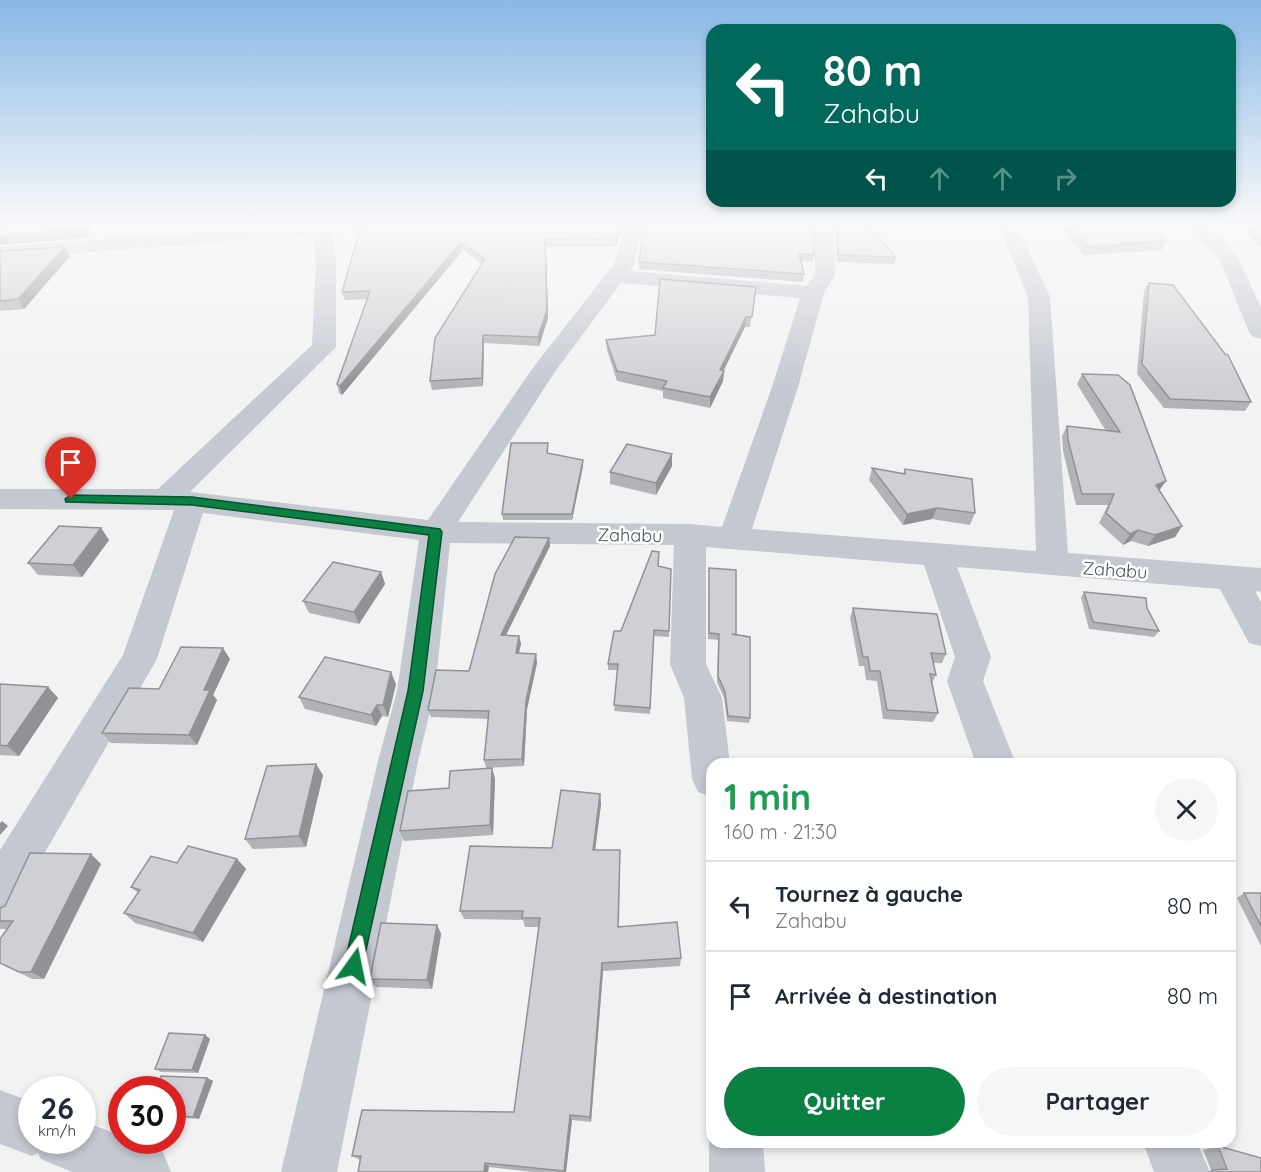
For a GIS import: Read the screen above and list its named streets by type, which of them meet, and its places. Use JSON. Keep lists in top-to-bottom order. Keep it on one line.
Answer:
{"streets":{"street":["Zahabu"]},"page":{"turn":["80 m","Zahabu"],"heading":["1 min","160 m · 21:30"],"list":[{"name":"Tournez à gauche","note":"Zahabu","value":"80 m"},{"name":"Arrivée à destination","value":"80 m"}],"buttons":["Quitter","Partager"],"speed":"26 km/h","limit":"30"}}
